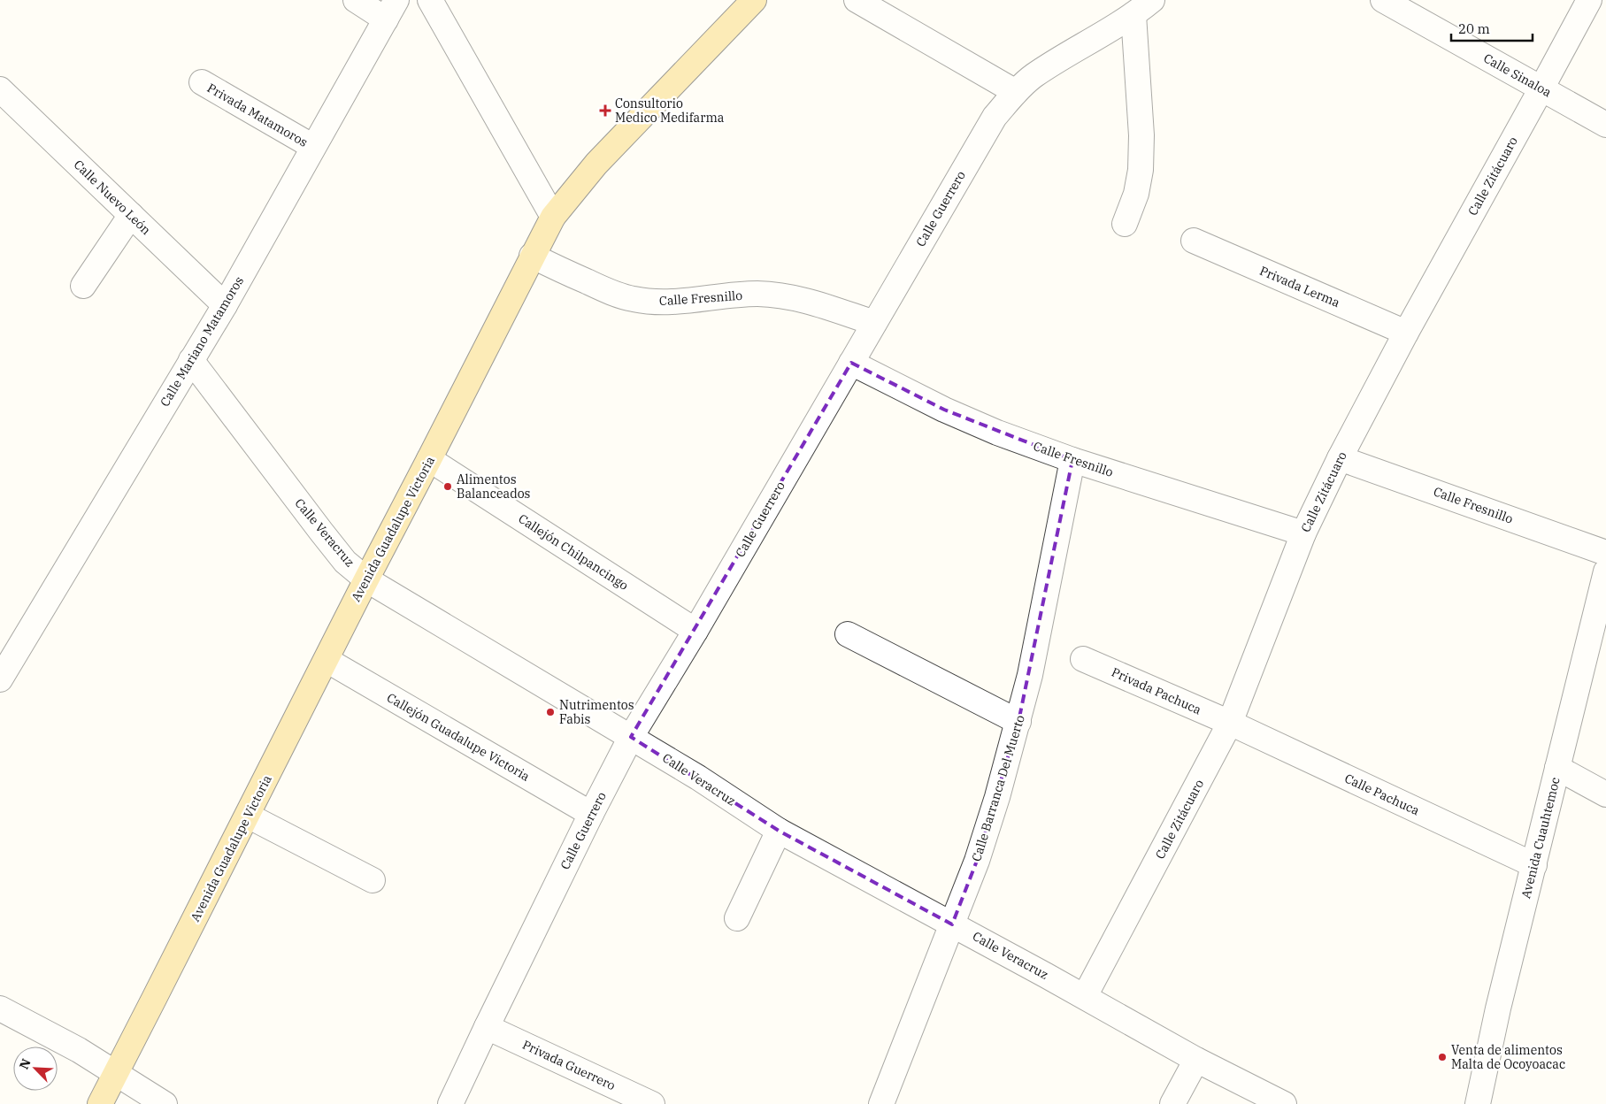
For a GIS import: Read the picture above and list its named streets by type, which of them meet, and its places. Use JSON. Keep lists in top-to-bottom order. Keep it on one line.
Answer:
{"streets":{"main road":["Avenida Guadalupe Victoria"],"street":["Calle Sinaloa","Privada Matamoros","Calle Zitácuaro","Calle Nuevo León","Calle Guerrero","Privada Lerma","Calle Fresnillo","Calle Mariano Matamoros","Calle Veracruz","Callejón Chilpancingo","Privada Pachuca","Callejón Guadalupe Victoria","Calle Barranca Del Muerto","Calle Pachuca","Avenida Cuauhtemoc","Privada Guerrero"]},"crossings":[["Calle Sinaloa","Calle Zitácuaro"],["Privada Matamoros","Calle Mariano Matamoros"],["Calle Zitácuaro","Privada Lerma"],["Calle Zitácuaro","Calle Fresnillo"],["Calle Zitácuaro","Calle Veracruz"],["Calle Zitácuaro","Privada Pachuca"],["Calle Zitácuaro","Calle Pachuca"],["Calle Nuevo León","Calle Mariano Matamoros"],["Calle Guerrero","Calle Fresnillo"],["Calle Guerrero","Calle Veracruz"],["Calle Guerrero","Callejón Chilpancingo"],["Calle Guerrero","Callejón Guadalupe Victoria"],["Calle Guerrero","Privada Guerrero"],["Calle Fresnillo","Avenida Guadalupe Victoria"],["Calle Fresnillo","Calle Barranca Del Muerto"],["Calle Mariano Matamoros","Calle Veracruz"],["Avenida Guadalupe Victoria","Calle Veracruz"],["Avenida Guadalupe Victoria","Callejón Chilpancingo"],["Avenida Guadalupe Victoria","Callejón Guadalupe Victoria"],["Calle Veracruz","Calle Barranca Del Muerto"],["Privada Pachuca","Calle Pachuca"],["Calle Pachuca","Avenida Cuauhtemoc"]],"places":{"health":["Consultorio Medico Medifarma"],"other":["Alimentos Balanceados","Nutrimentos Fabis","Venta de alimentos Malta de Ocoyoacac"]},"scale_bar":"20 m","north":"top left"}
